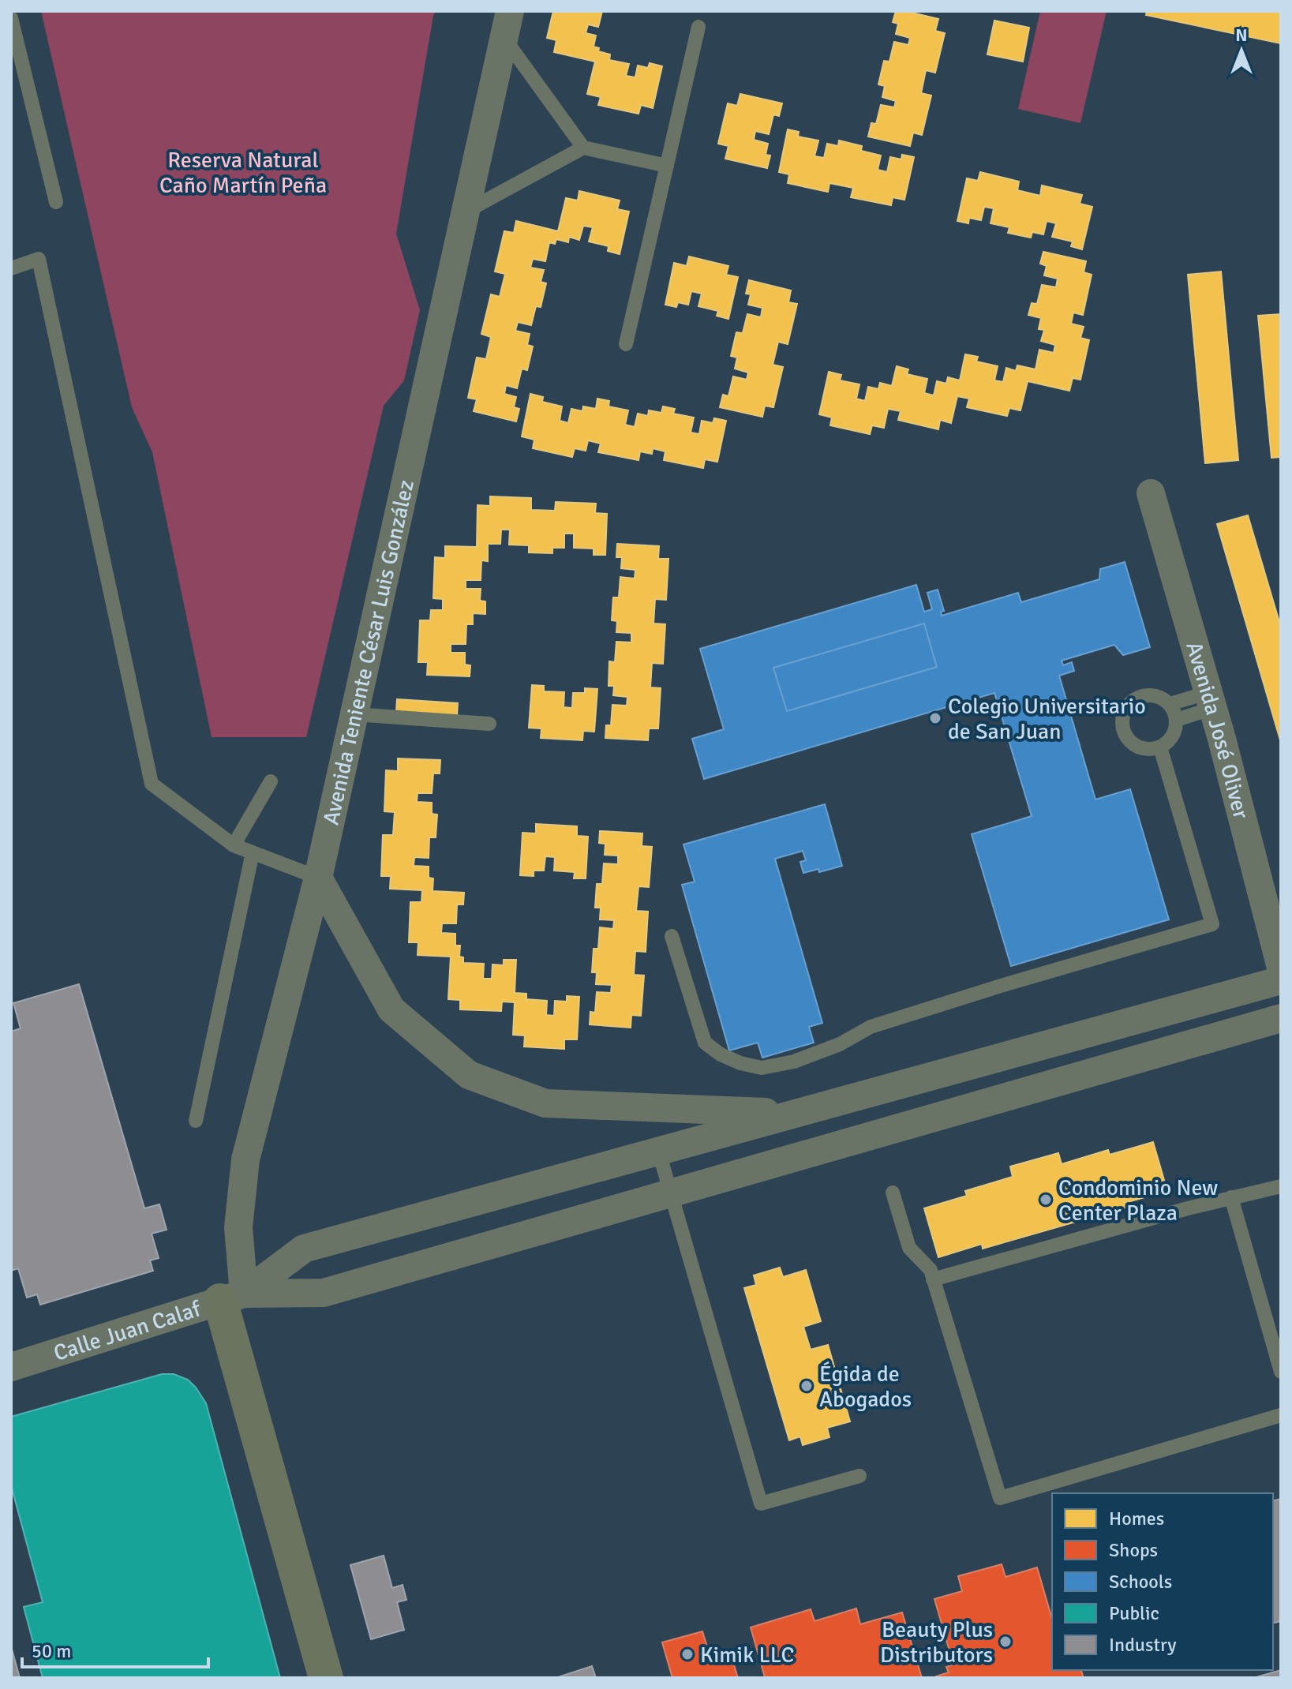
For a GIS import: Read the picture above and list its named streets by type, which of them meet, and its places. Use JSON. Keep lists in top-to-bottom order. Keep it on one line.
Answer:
{"streets":{"street":["Avenida Teniente César Luis González","Avenida José Oliver","Calle Juan Calaf"]},"crossings":[["Avenida Teniente César Luis González","Calle Juan Calaf"]],"parks":["Reserva Natural Caño Martín Peña"],"places":["Colegio Universitario de San Juan","Condominio New Center Plaza","Égida de Abogados","Beauty Plus Distributors","Kimik LLC"],"legend":["Homes","Shops","Schools","Public","Industry"],"scale_bar":"50 m","north":"top"}
